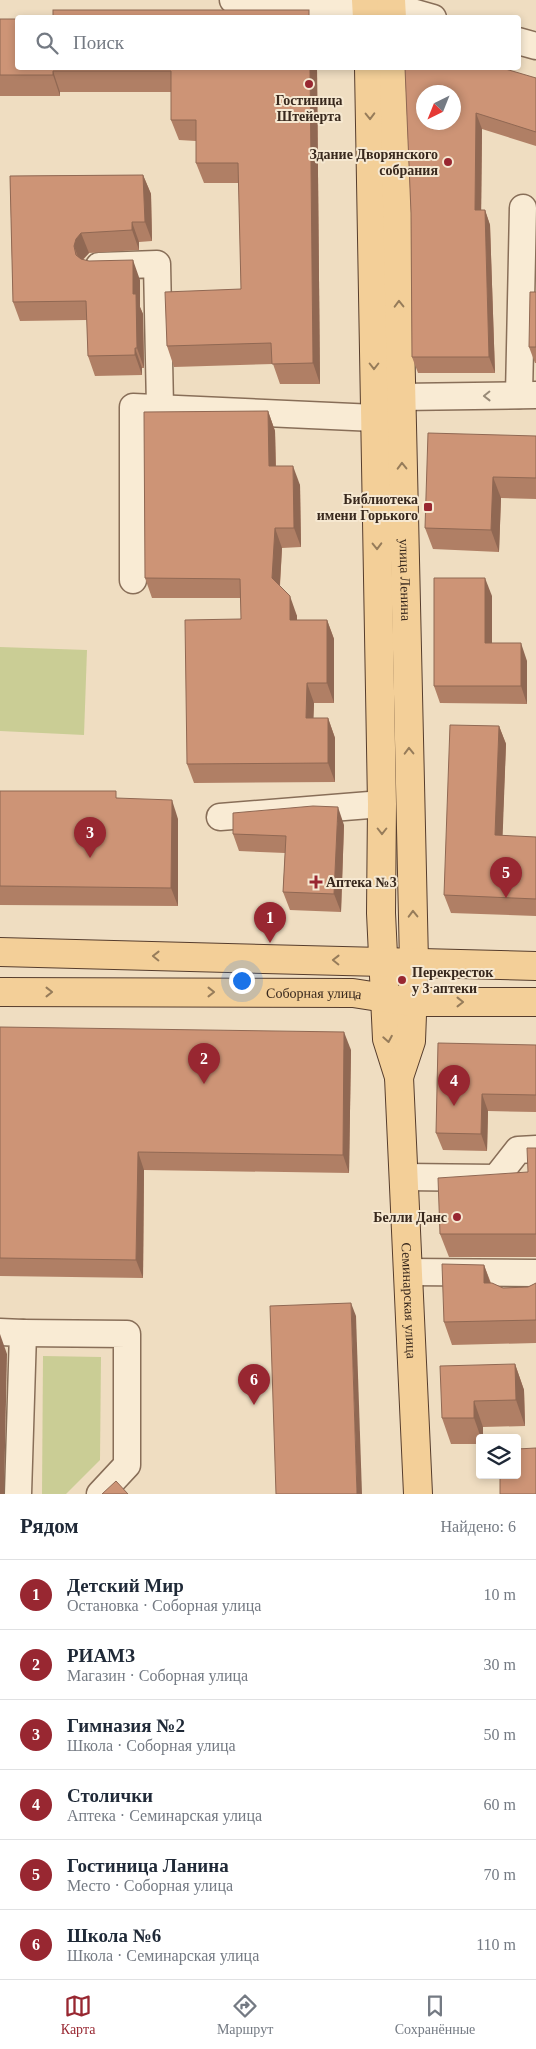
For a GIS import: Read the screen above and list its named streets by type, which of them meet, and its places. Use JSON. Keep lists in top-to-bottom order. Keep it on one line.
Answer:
{"streets":{"main road":["улица Ленина","Соборная улица","Семинарская улица"]},"crossings":[["улица Ленина","Соборная улица"],["улица Ленина","Семинарская улица"],["Соборная улица","Семинарская улица"]],"places":{"other":["Гостиница Штейерта","Здание Дворянского собрания","Перекресток у 3 аптеки","Белли Данс"],"transit":["Библиотека имени Горького"],"health":["Аптека №3"]},"north":"bottom left","page":{"search":"Поиск","pins":["3","5","1","2","4","6"],"heading":["Рядом","Найдено: 6"],"list":[{"mark":"1","name":"Детский Мир","note":"Остановка · Соборная улица","value":"10 m"},{"mark":"2","name":"РИАМЗ","note":"Магазин · Соборная улица","value":"30 m"},{"mark":"3","name":"Гимназия №2","note":"Школа · Соборная улица","value":"50 m"},{"mark":"4","name":"Столички","note":"Аптека · Семинарская улица","value":"60 m"},{"mark":"5","name":"Гостиница Ланина","note":"Место · Соборная улица","value":"70 m"},{"mark":"6","name":"Школа №6","note":"Школа · Семинарская улица","value":"110 m"}],"nav":["Карта","Маршрут","Сохранённые"]}}
